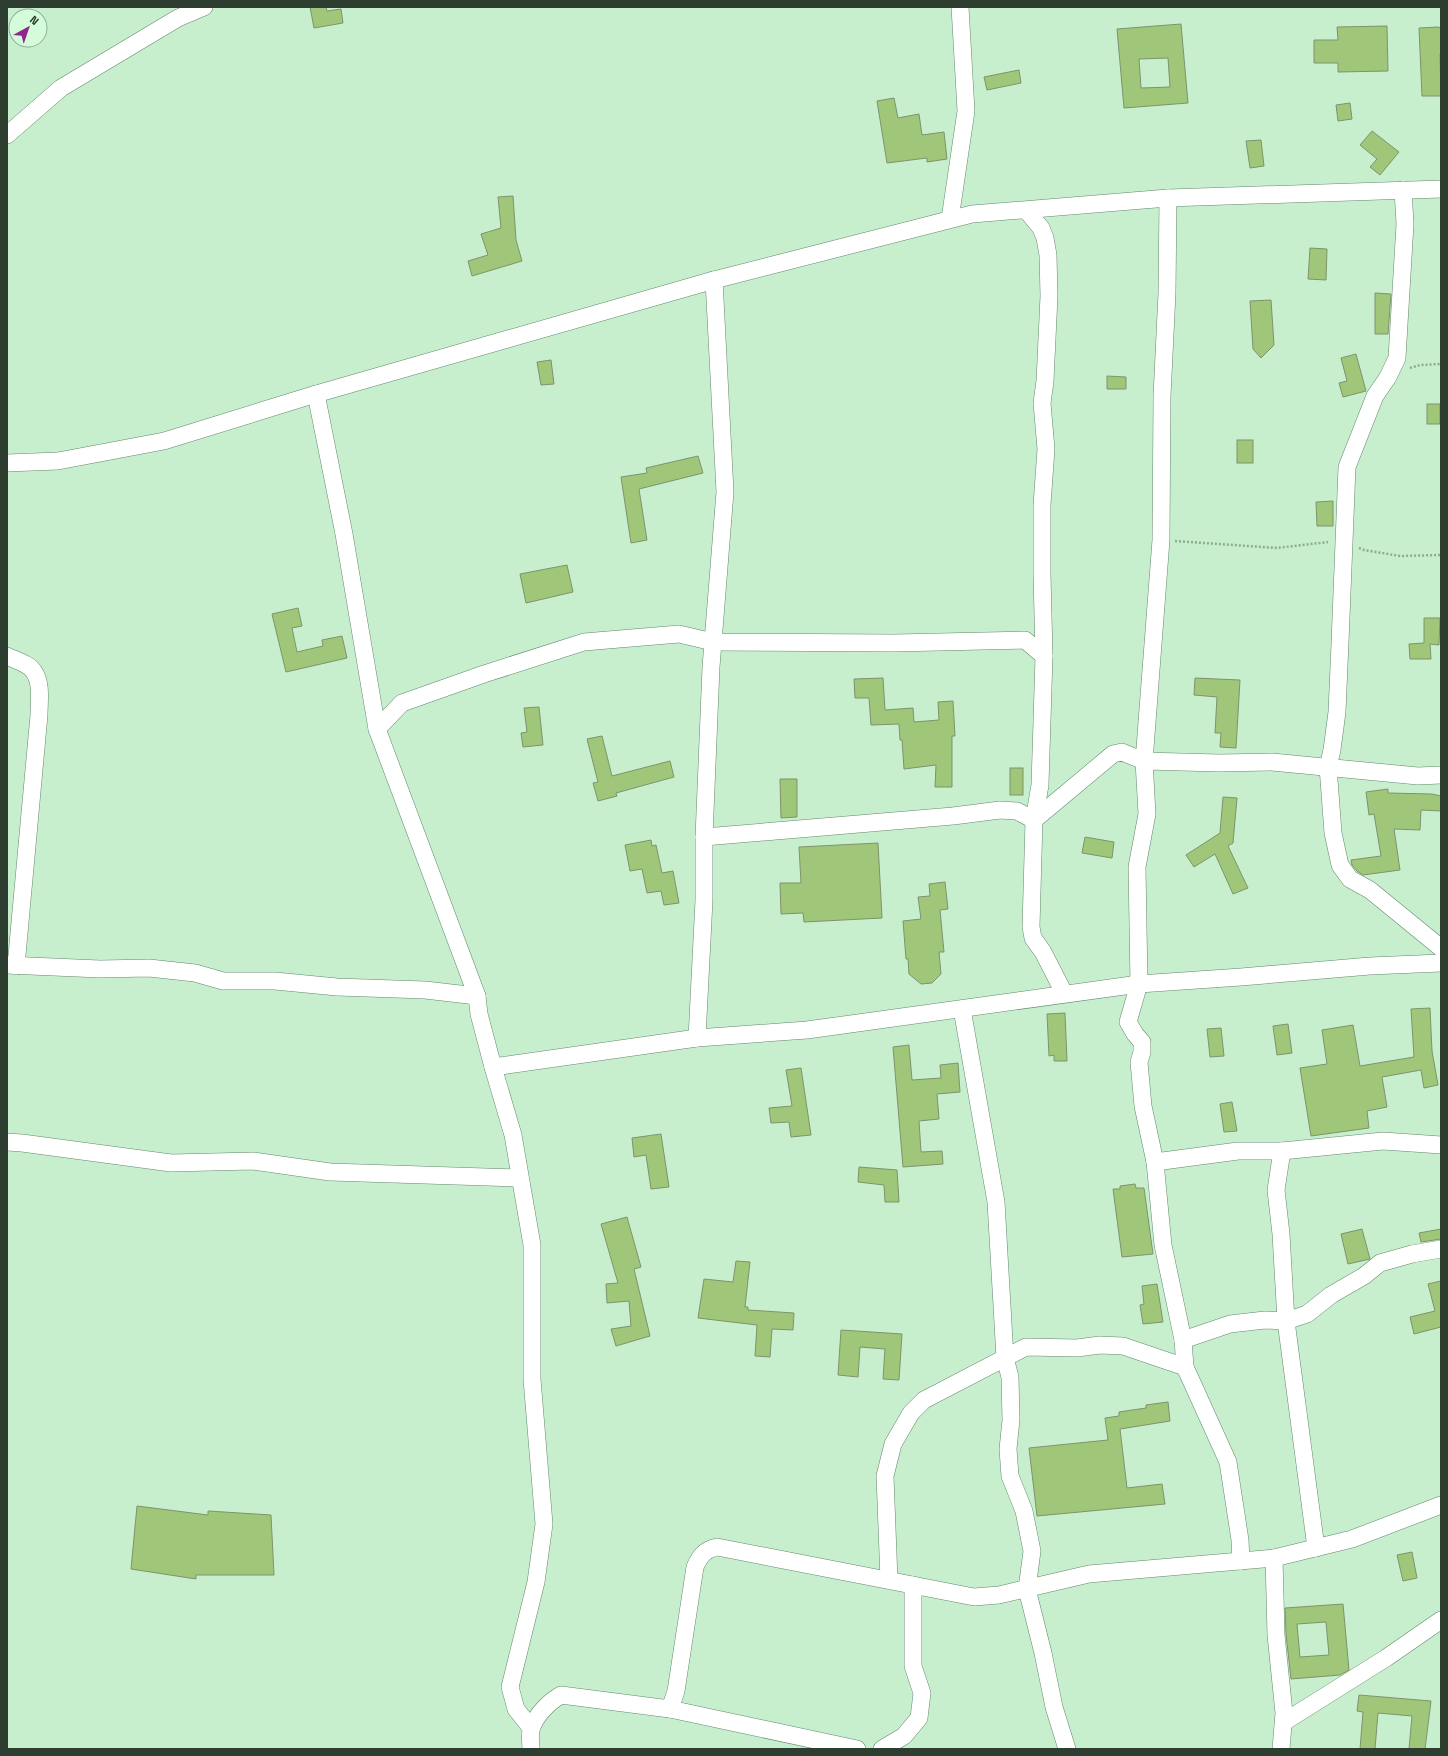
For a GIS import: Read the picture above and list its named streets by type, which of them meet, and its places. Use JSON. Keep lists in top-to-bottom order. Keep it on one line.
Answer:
{"north":"top right"}
